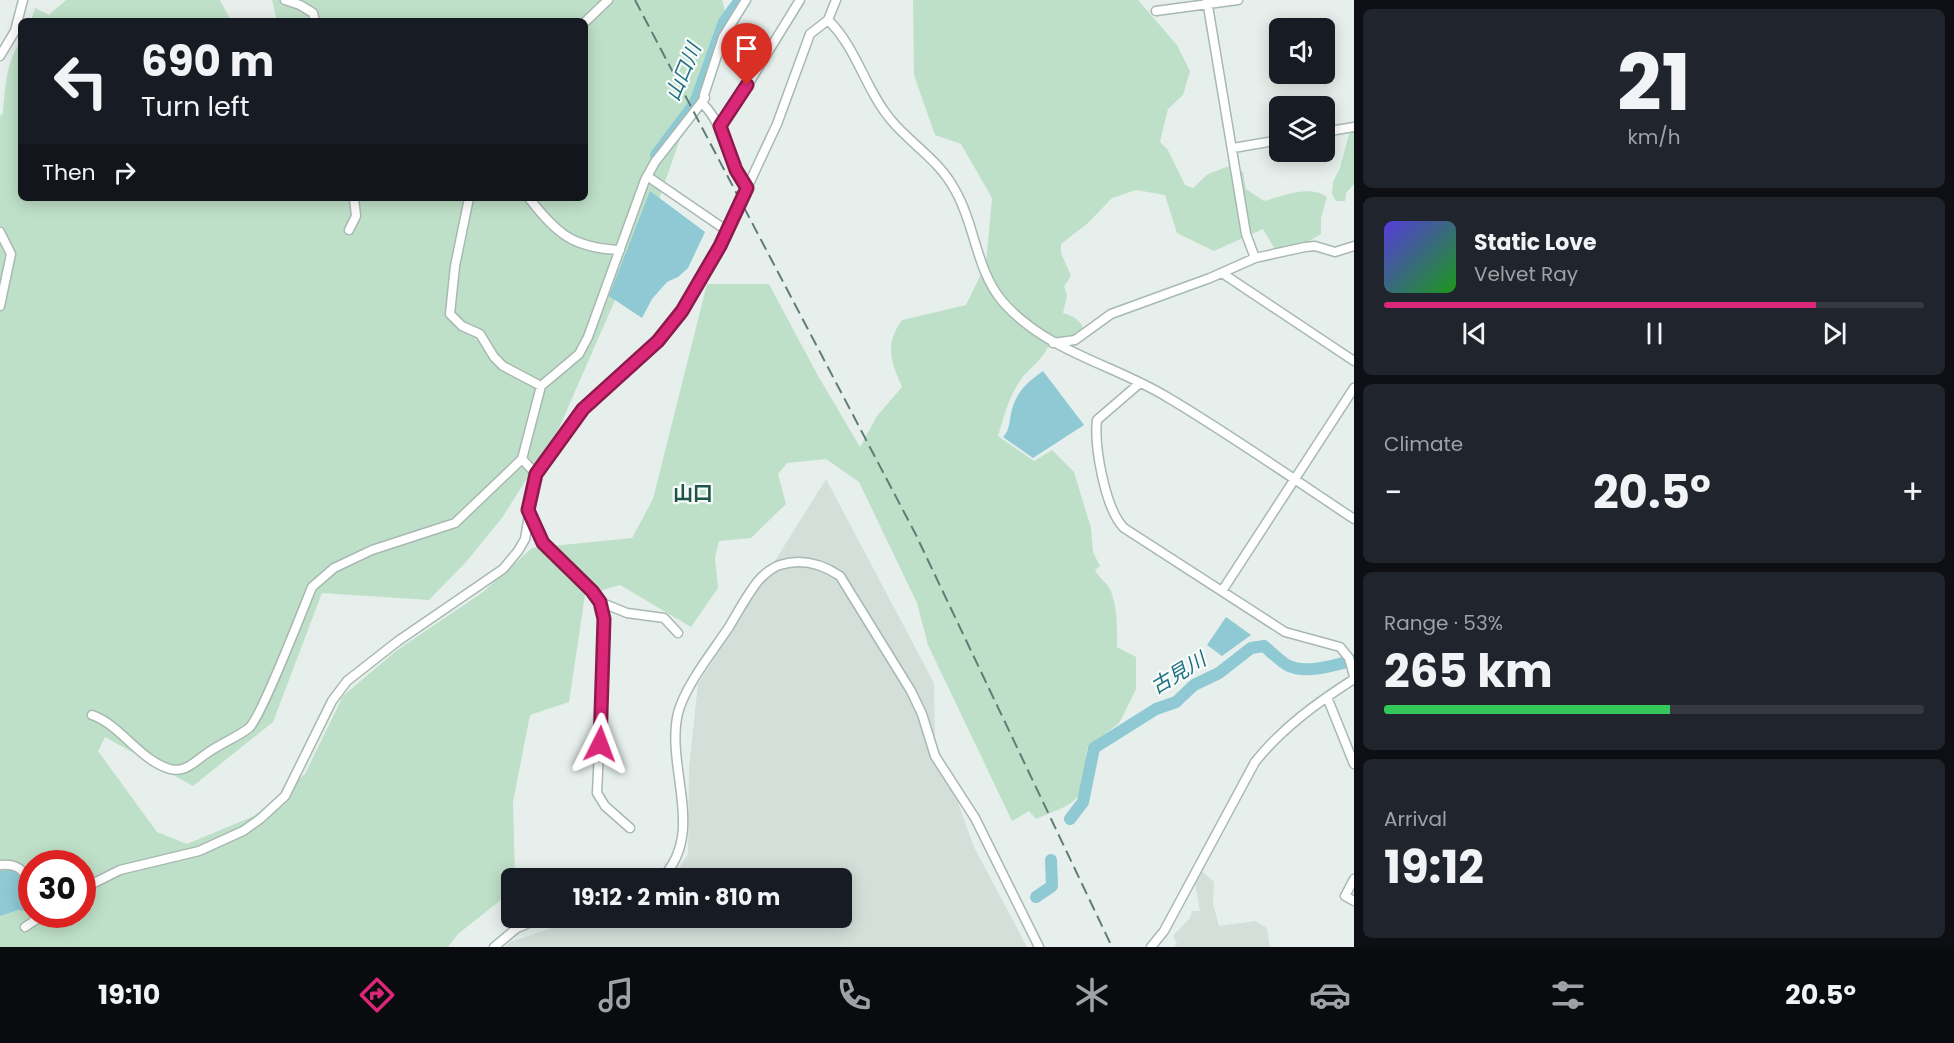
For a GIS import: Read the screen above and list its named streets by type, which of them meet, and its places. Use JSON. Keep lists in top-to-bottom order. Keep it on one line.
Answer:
{"districts":["山口"],"water":["山口川","古見川"],"page":{"tile":[["21","km/h"],"Climate",["Range · 53%","265 km"],["Arrival","19:12"]],"turn":["690 m","Turn left"],"then":"Then","song":["Static Love","Velvet Ray"],"heat":["−","20.5°","+"],"limit":"30","trip":"19:12 · 2 min · 810 m","tabs":["19:10","20.5°"]}}
